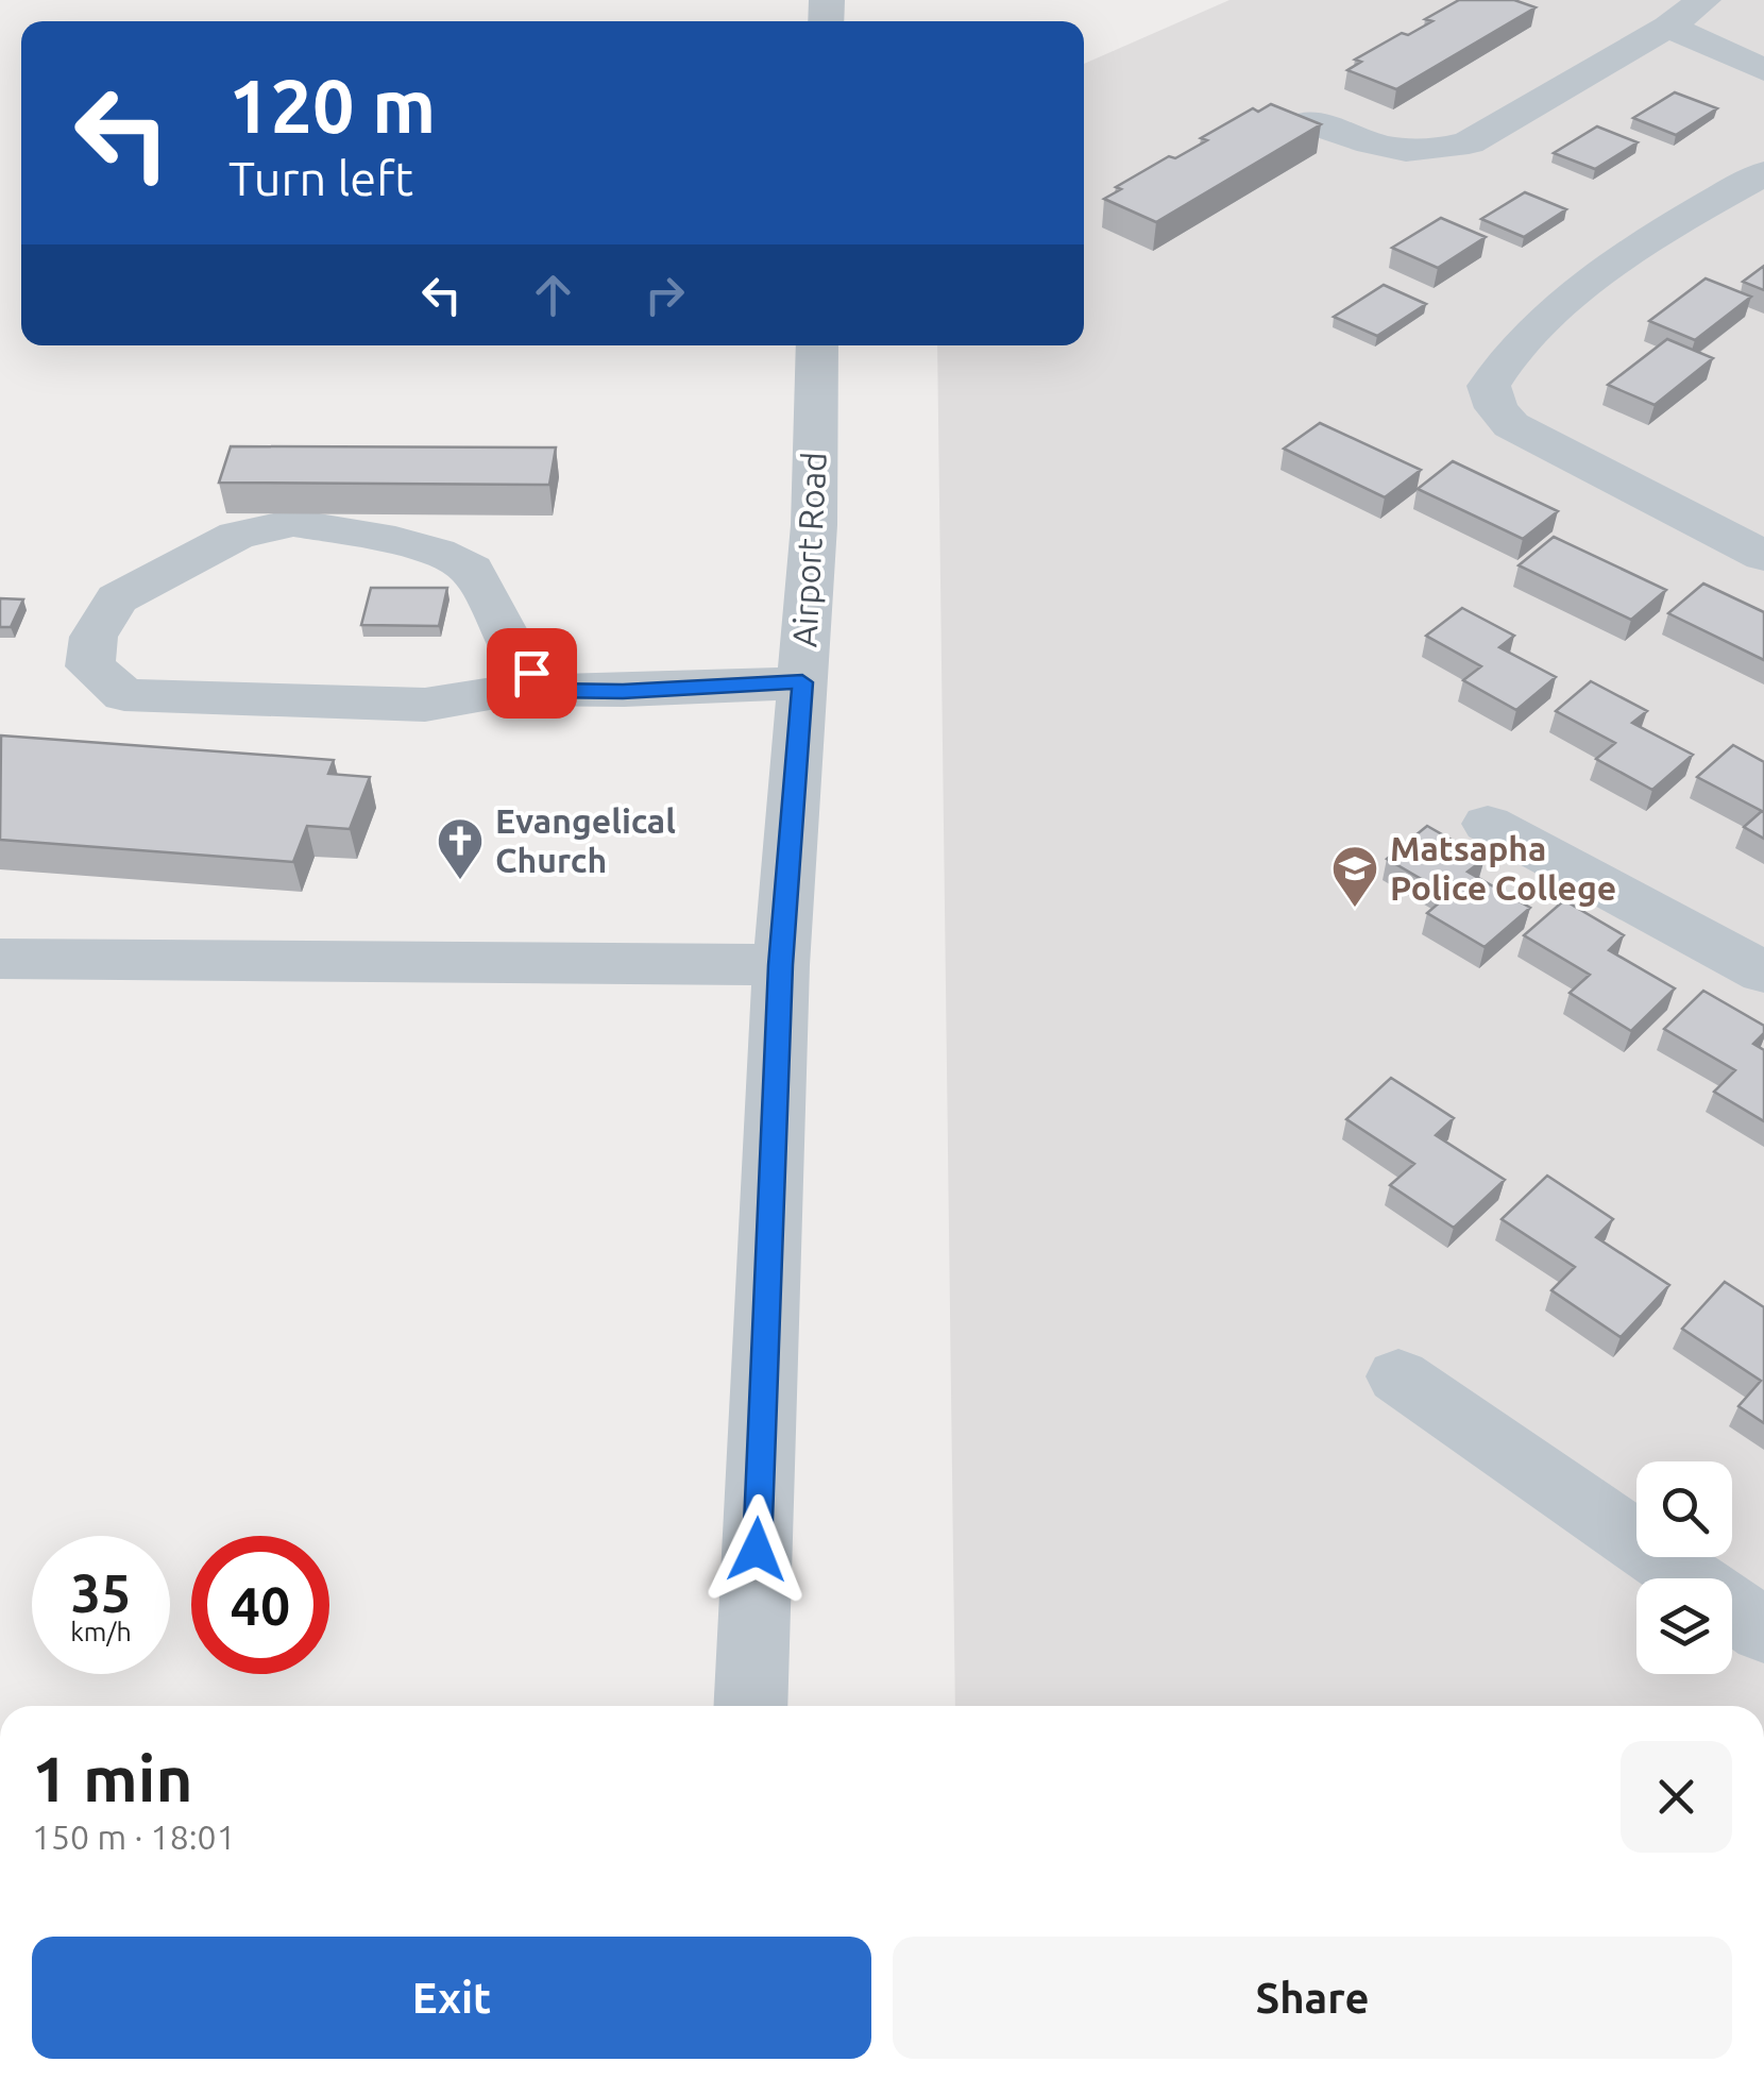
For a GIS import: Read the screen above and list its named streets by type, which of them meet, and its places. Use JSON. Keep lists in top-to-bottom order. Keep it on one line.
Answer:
{"streets":{"street":["Airport Road"]},"places":{"church":["Evangelical Church"],"school or university":["Matsapha Police College"]},"page":{"turn":["120 m","Turn left"],"speed":"35 km/h","limit":"40","heading":["1 min","150 m · 18:01"],"buttons":["Exit","Share"]}}
